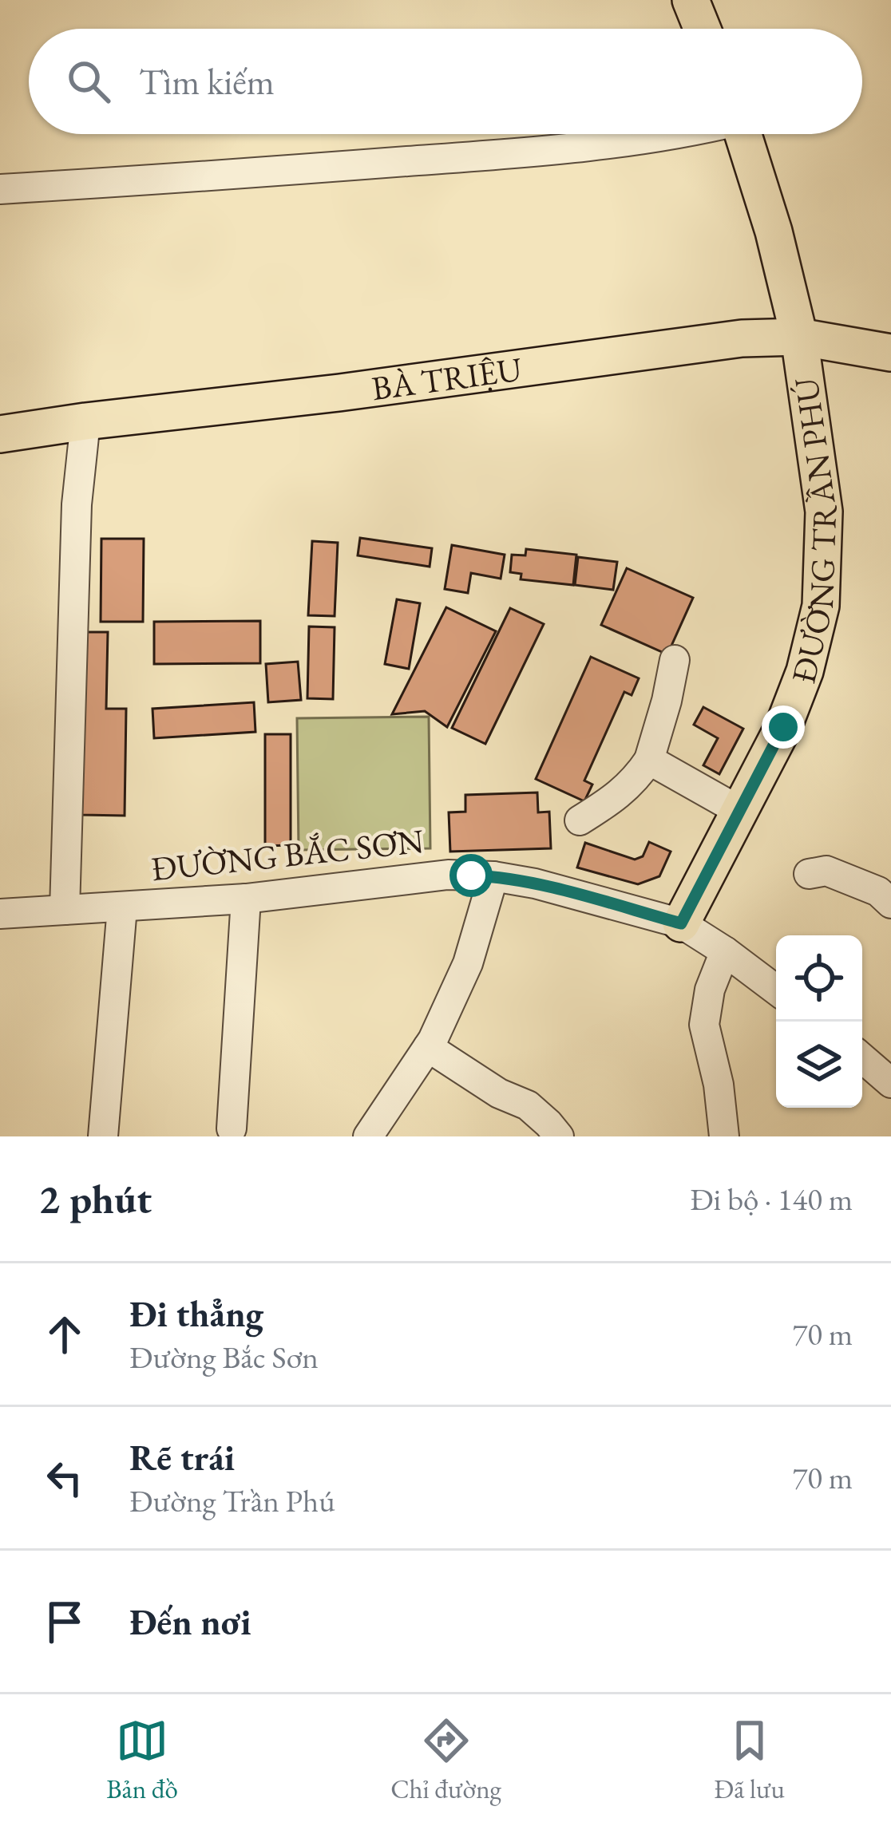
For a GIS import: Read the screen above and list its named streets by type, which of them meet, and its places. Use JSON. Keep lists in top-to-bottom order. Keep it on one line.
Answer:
{"streets":{"main road":["BÀ TRIỆU","ĐƯỜNG TRẦN PHÚ"],"street":["ĐƯỜNG BẮC SƠN"]},"crossings":[["BÀ TRIỆU","ĐƯỜNG TRẦN PHÚ"],["ĐƯỜNG TRẦN PHÚ","ĐƯỜNG BẮC SƠN"]],"page":{"search":"Tìm kiếm","heading":["2 phút","Đi bộ · 140 m"],"list":[["Đi thẳng","Đường Bắc Sơn","70 m"],["Rẽ trái","Đường Trần Phú","70 m"],"Đến nơi"],"nav":["Bản đồ","Chỉ đường","Đã lưu"]}}
